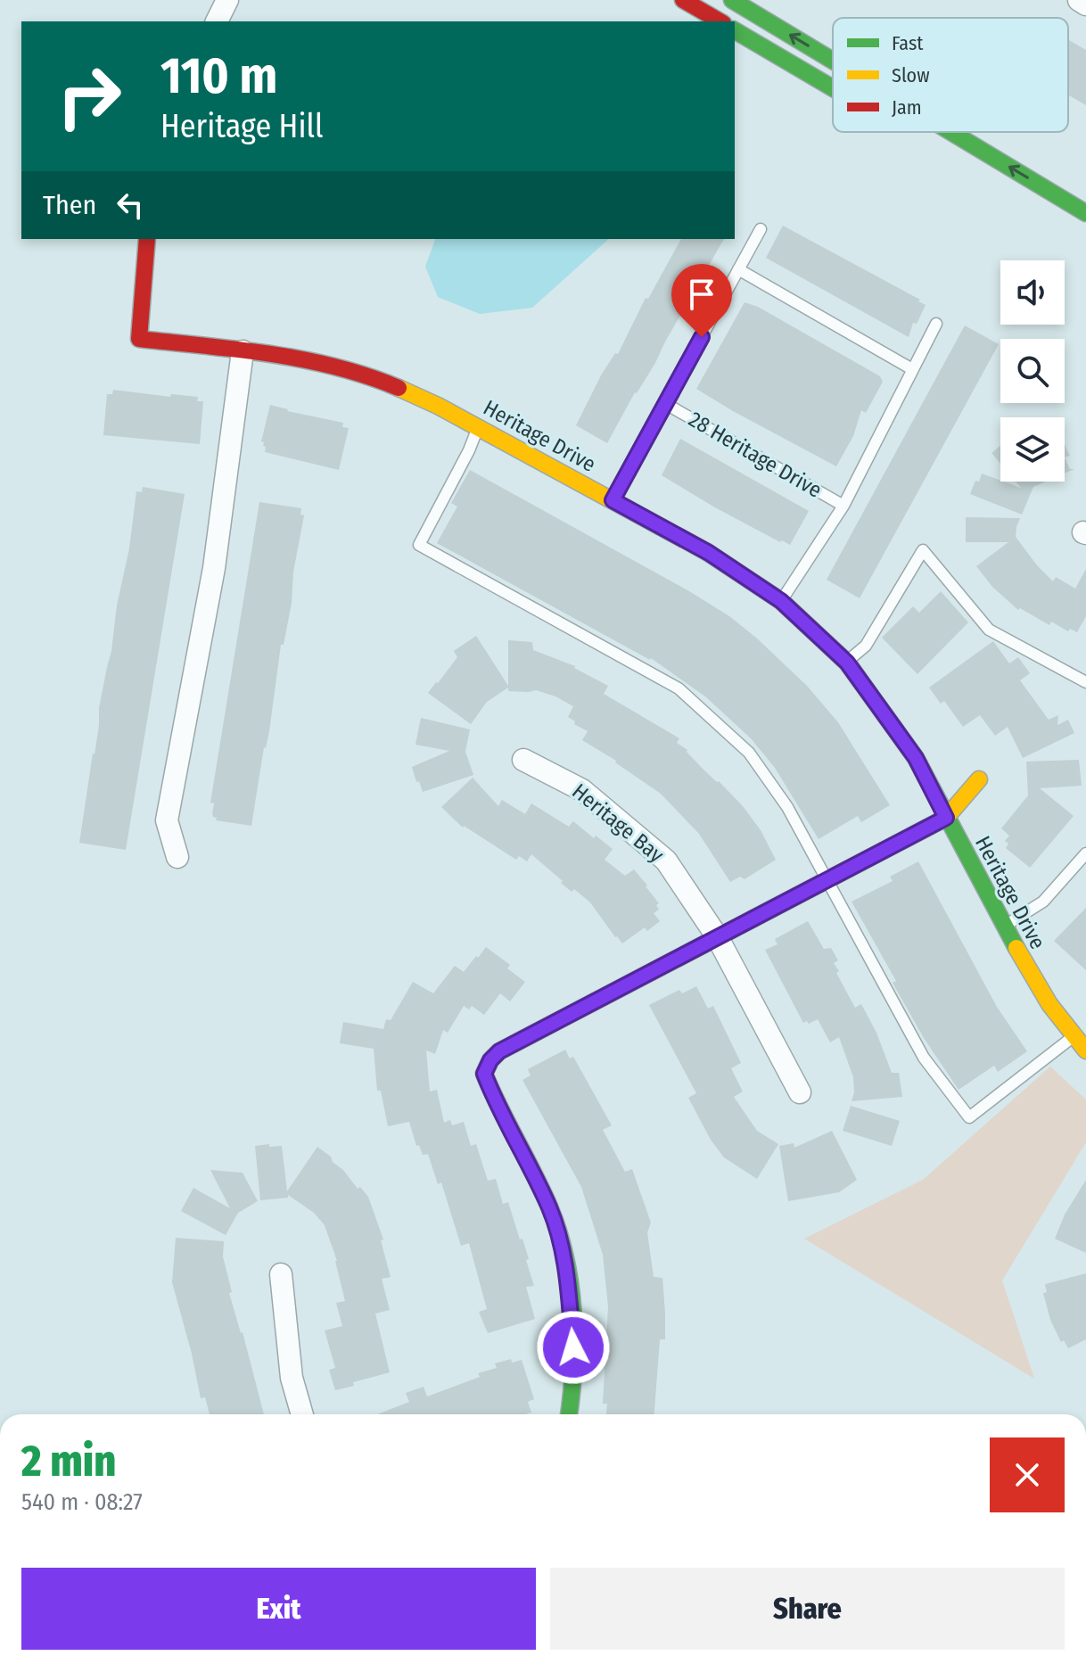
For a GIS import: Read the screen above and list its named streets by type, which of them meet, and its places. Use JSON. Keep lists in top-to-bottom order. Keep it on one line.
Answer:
{"streets":{"street":["Heritage Drive","Heritage Bay"],"lane":["28 Heritage Drive"]},"crossings":[["Heritage Drive","28 Heritage Drive"]],"legend":["Fast","Slow","Jam"],"page":{"turn":["110 m","Heritage Hill"],"then":"Then","heading":["2 min","540 m · 08:27"],"buttons":["Exit","Share"]}}
